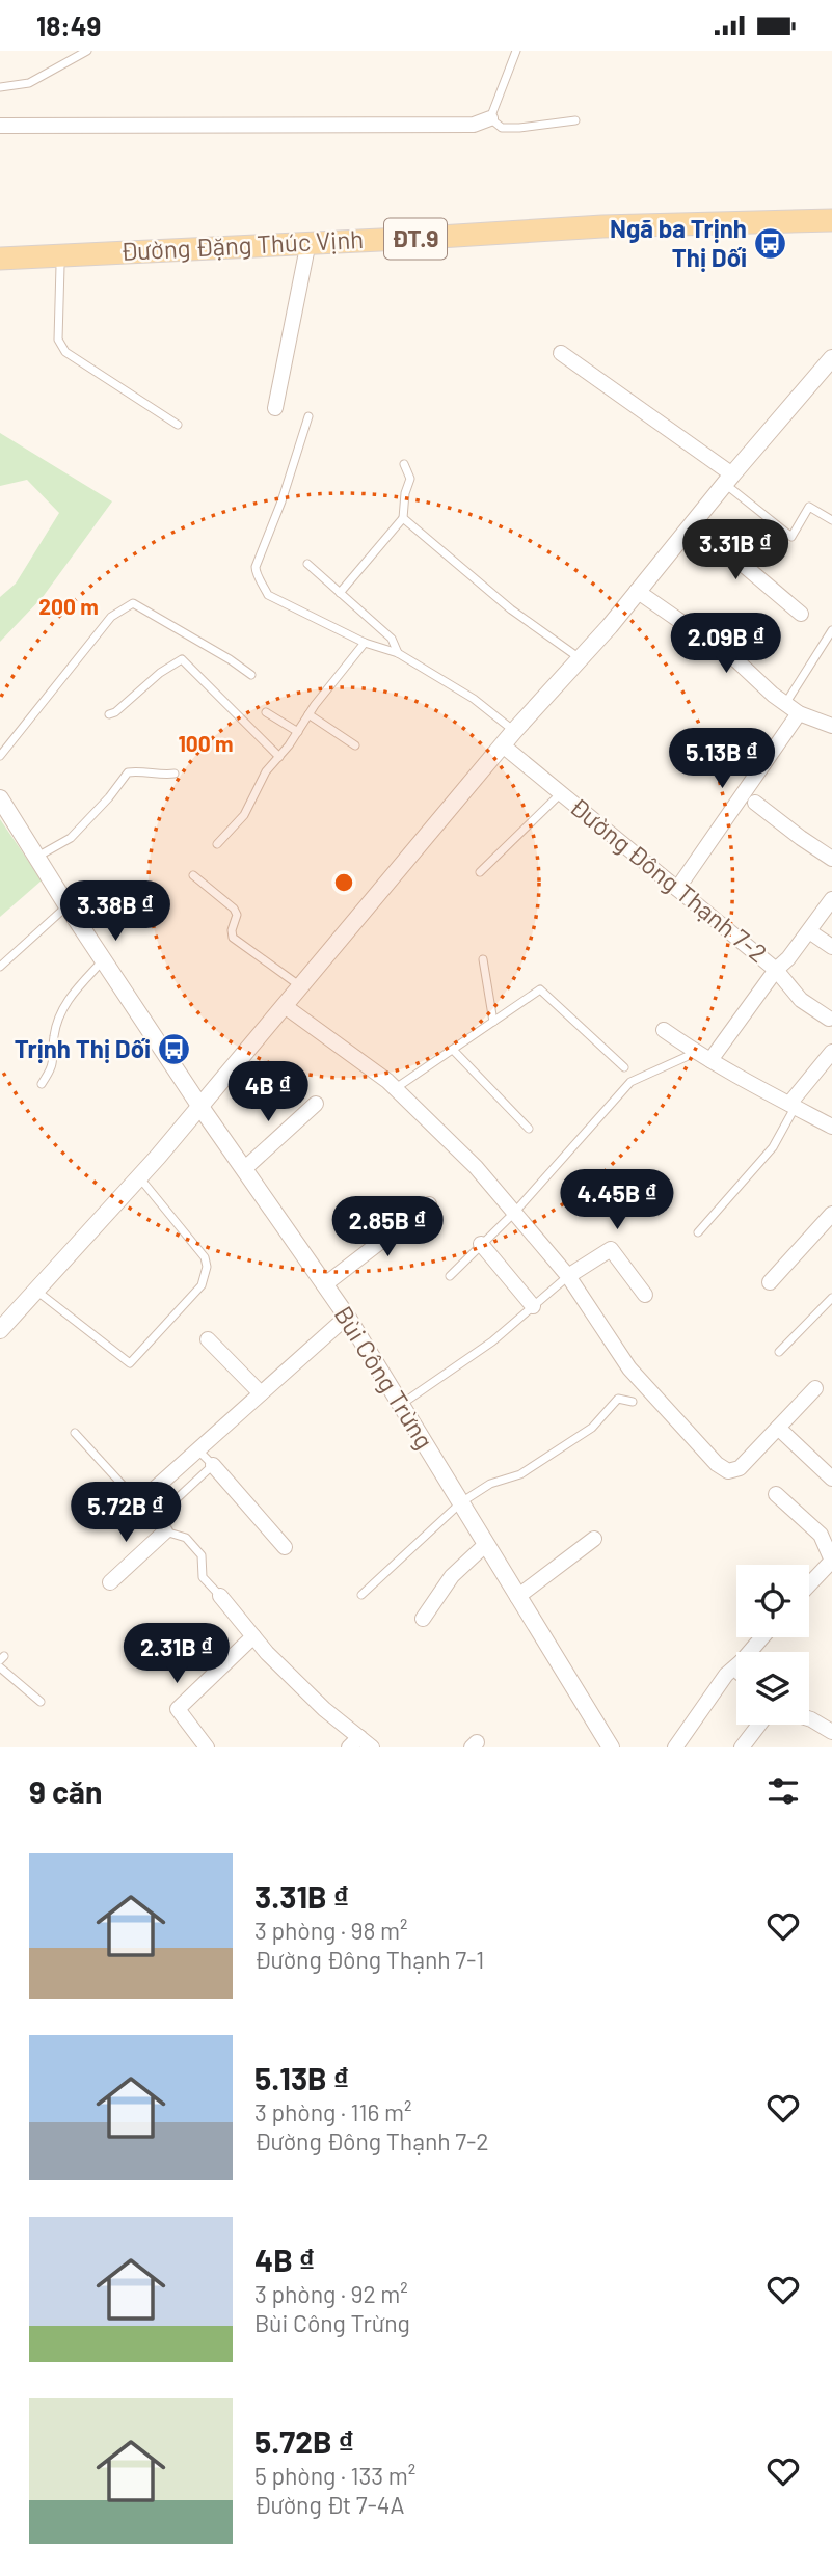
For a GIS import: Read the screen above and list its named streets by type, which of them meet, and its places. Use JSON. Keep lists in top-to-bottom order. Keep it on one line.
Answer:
{"streets":{"main road":["ĐT.9","Đường Đặng Thúc Vịnh"],"street":["Đường Đông Thạnh 7-2","Bùi Công Trừng"]},"places":{"bus stop":["Ngã ba Trịnh Thị Dối","Trịnh Thị Dối"]},"page":{"status":"18:49","price":["3.31B ₫","2.09B ₫","5.13B ₫","3.38B ₫","4B ₫","4.45B ₫","2.85B ₫","5.72B ₫","2.31B ₫"],"heading":"9 căn","list":[{"name":"3.31B ₫","note":"3 phòng · 98 m² · Đường Đông Thạnh 7-1"},{"name":"5.13B ₫","note":"3 phòng · 116 m² · Đường Đông Thạnh 7-2"},{"name":"4B ₫","note":"3 phòng · 92 m² · Bùi Công Trừng"},{"name":"5.72B ₫","note":"5 phòng · 133 m² · Đường Đt 7-4A"}]},"rings":["200 m","100 m"]}
